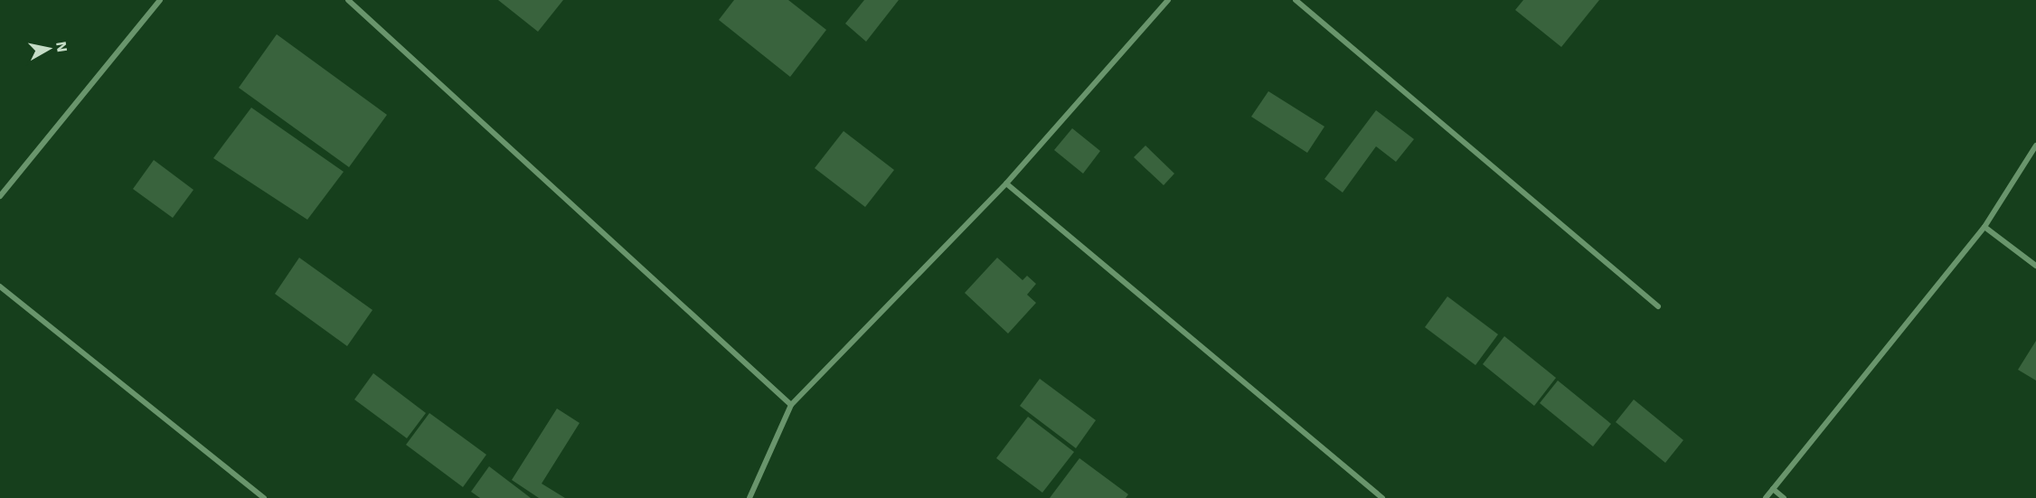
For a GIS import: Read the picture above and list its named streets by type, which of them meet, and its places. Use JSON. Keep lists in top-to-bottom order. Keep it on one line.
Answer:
{"north":"right"}
